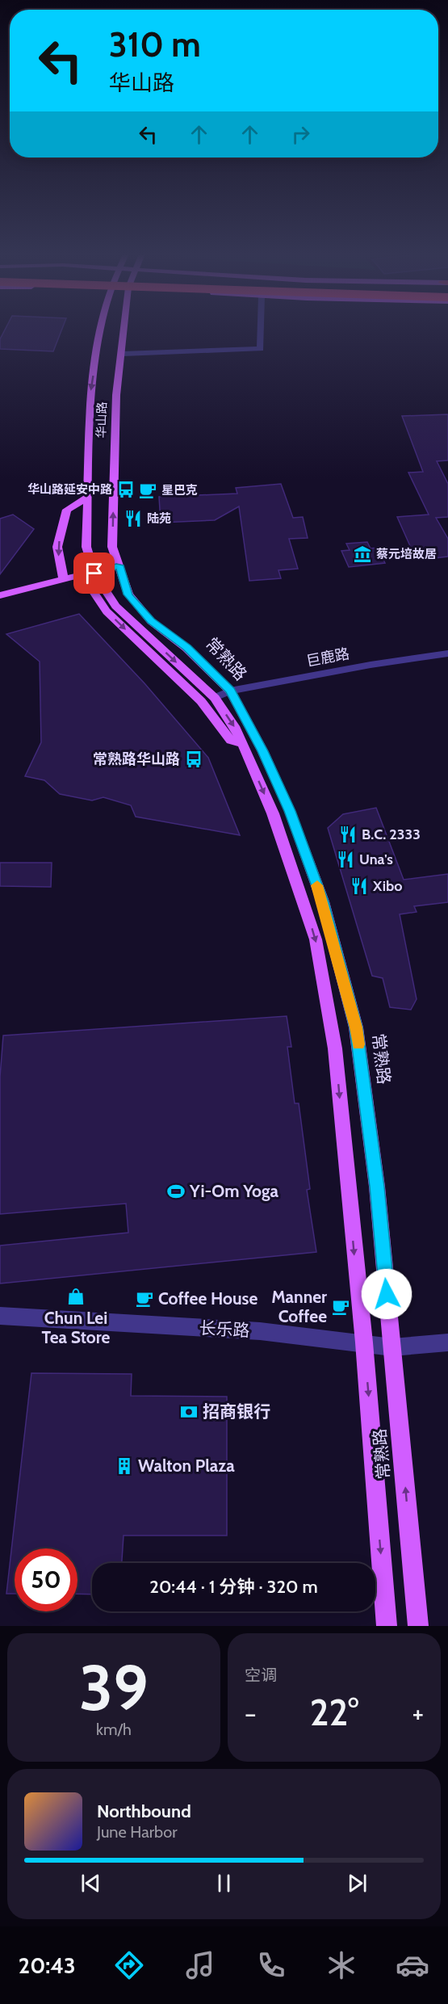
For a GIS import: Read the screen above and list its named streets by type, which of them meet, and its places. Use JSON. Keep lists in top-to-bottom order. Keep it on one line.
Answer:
{"streets":{"main road":["华山路","常熟路"],"street":["巨鹿路","长乐路"]},"crossings":[["华山路","常熟路"],["巨鹿路","常熟路"],["常熟路","长乐路"]],"places":{"bus stop":["华山路延安中路","常熟路华山路"],"cafe":["星巴克","Coffee House","Manner Coffee"],"restaurant":["陆苑","B.C. 2333","Una's","Xibo"],"museum":["蔡元培故居"],"sports":["Yi-Om Yoga"],"shop":["Chun Lei Tea Store"],"bank":["招商银行"],"building":["Walton Plaza"]},"page":{"turn":["310 m","华山路"],"limit":"50","trip":"20:44 · 1 分钟 · 320 m","tile":[["39","km/h"],"空调"],"heat":["−","22°","+"],"song":["Northbound","June Harbor"],"tabs":"20:43"}}
